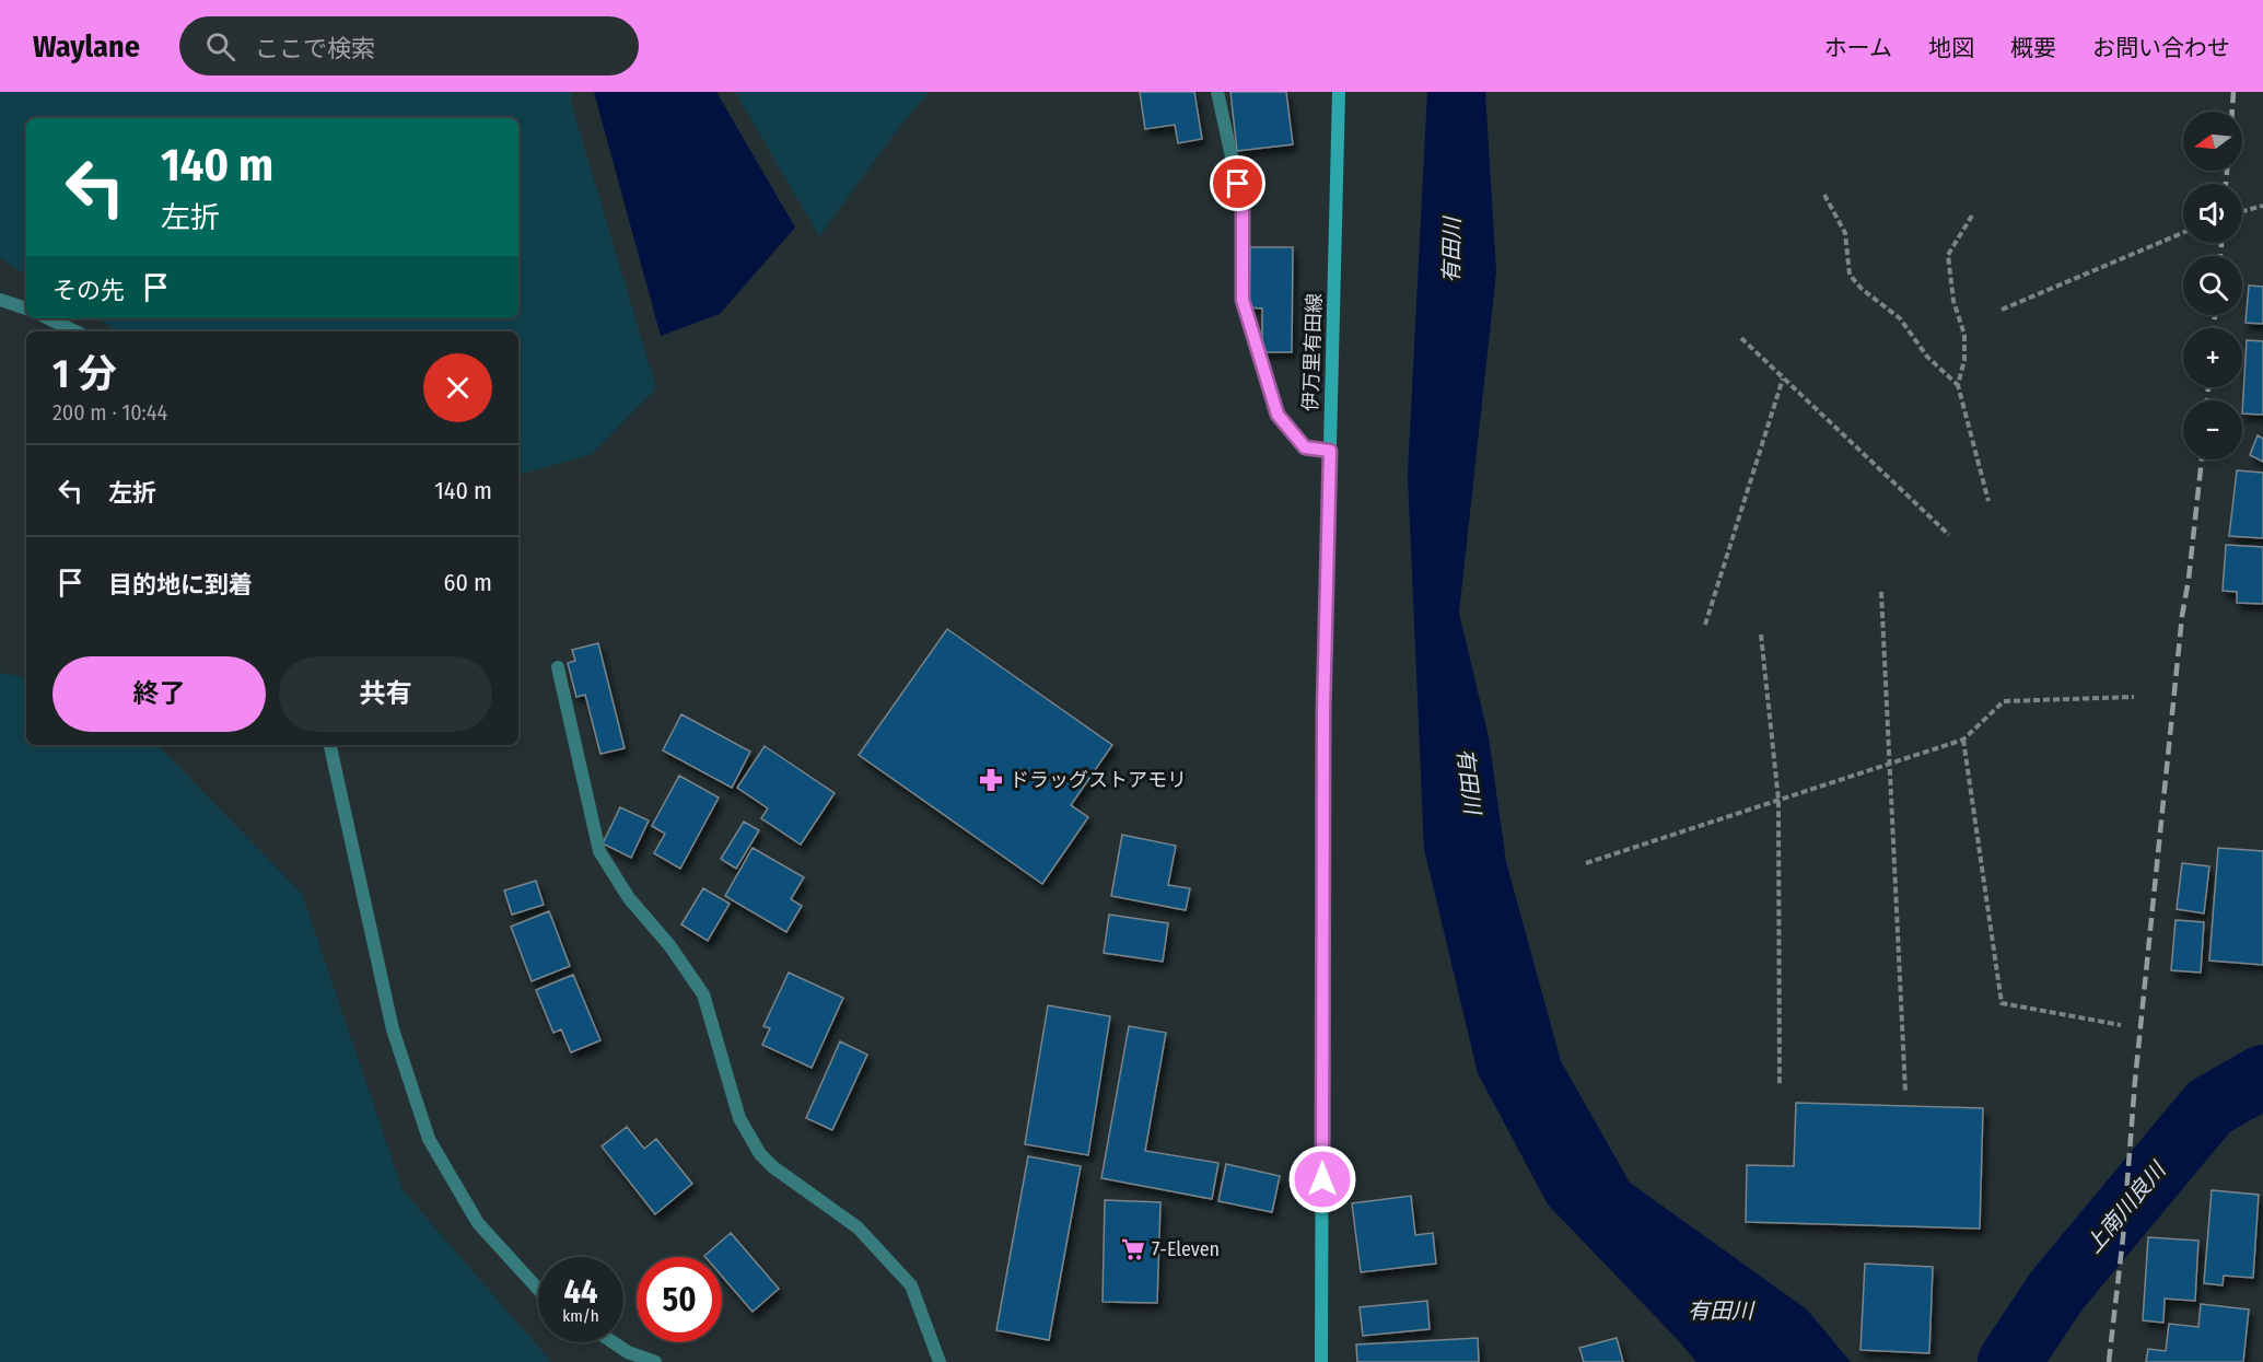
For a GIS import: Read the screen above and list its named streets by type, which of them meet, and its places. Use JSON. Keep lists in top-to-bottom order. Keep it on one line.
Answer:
{"streets":{"main road":["伊万里有田線"]},"water":["有田川","上南川良川"],"places":{"pharmacy":["ドラッグストアモリ"],"supermarket":["7-Eleven"]},"north":"left","page":{"header":"Waylane","search":"ここで検索","nav":["ホーム","地図","概要","お問い合わせ"],"map_buttons":["+","−"],"turn":["140 m","左折"],"then":"その先","heading":["1 分","200 m · 10:44"],"list":[{"name":"左折","value":"140 m"},{"name":"目的地に到着","value":"60 m"}],"buttons":["終了","共有"],"speed":"44 km/h","limit":"50"}}
